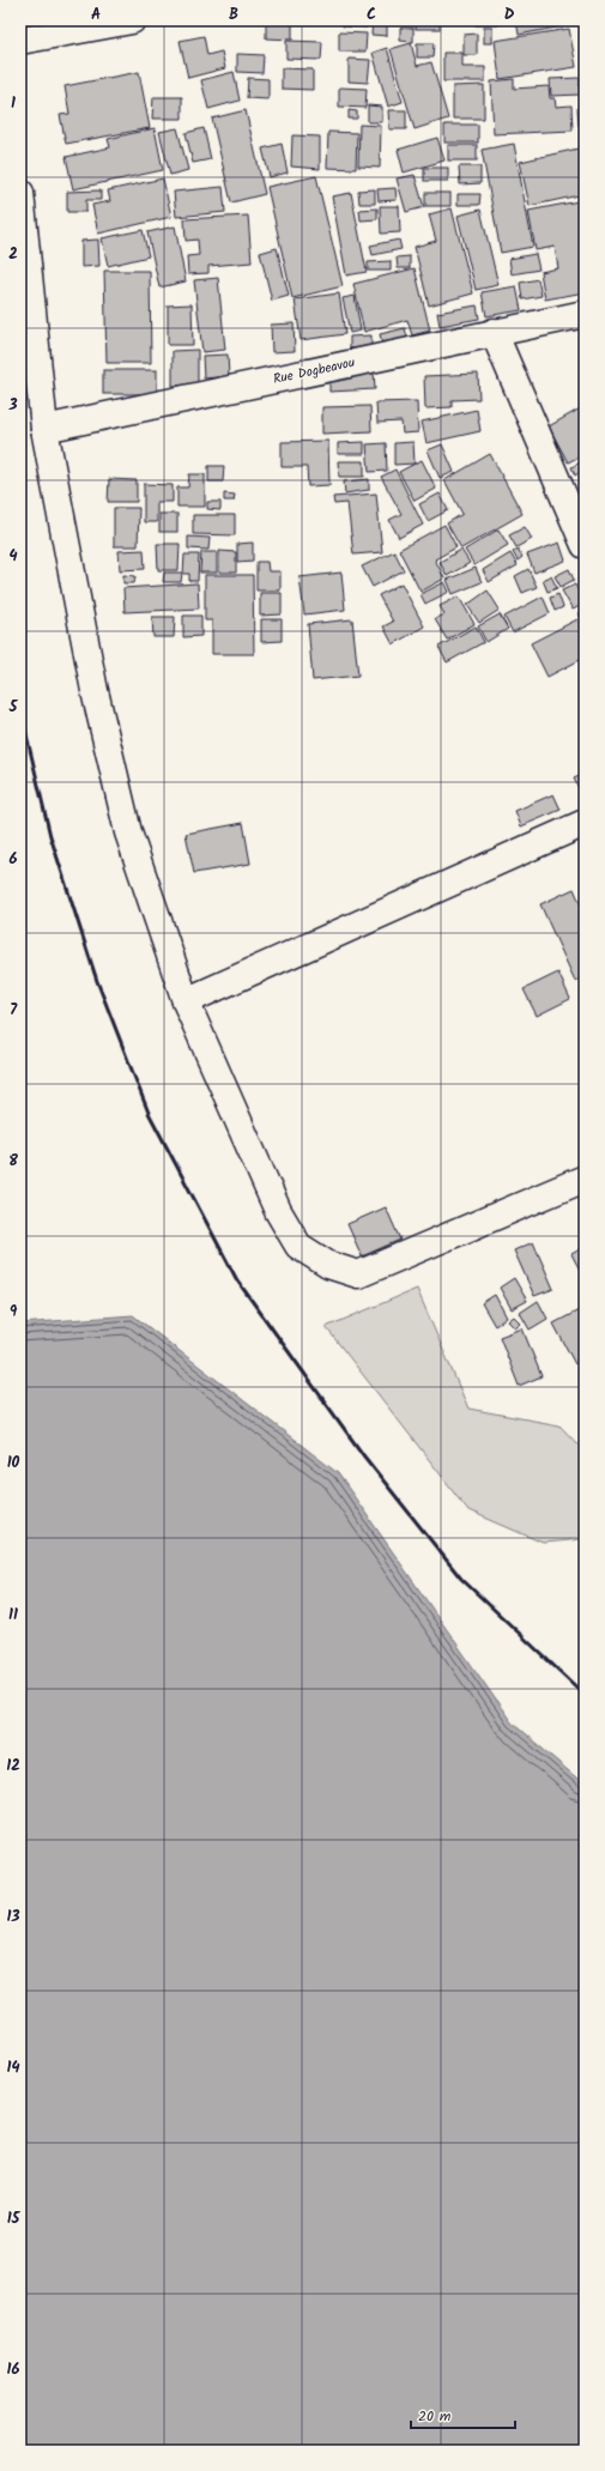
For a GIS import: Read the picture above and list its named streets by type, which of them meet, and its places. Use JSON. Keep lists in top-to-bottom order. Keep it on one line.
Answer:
{"streets":{"street":["Rue Dogbeavou"]},"scale_bar":"20 m","grid":{"columns":["A","B","C","D"],"rows":["1","2","3","4","5","6","7","8","9","10","11","12","13","14","15","16"]}}
